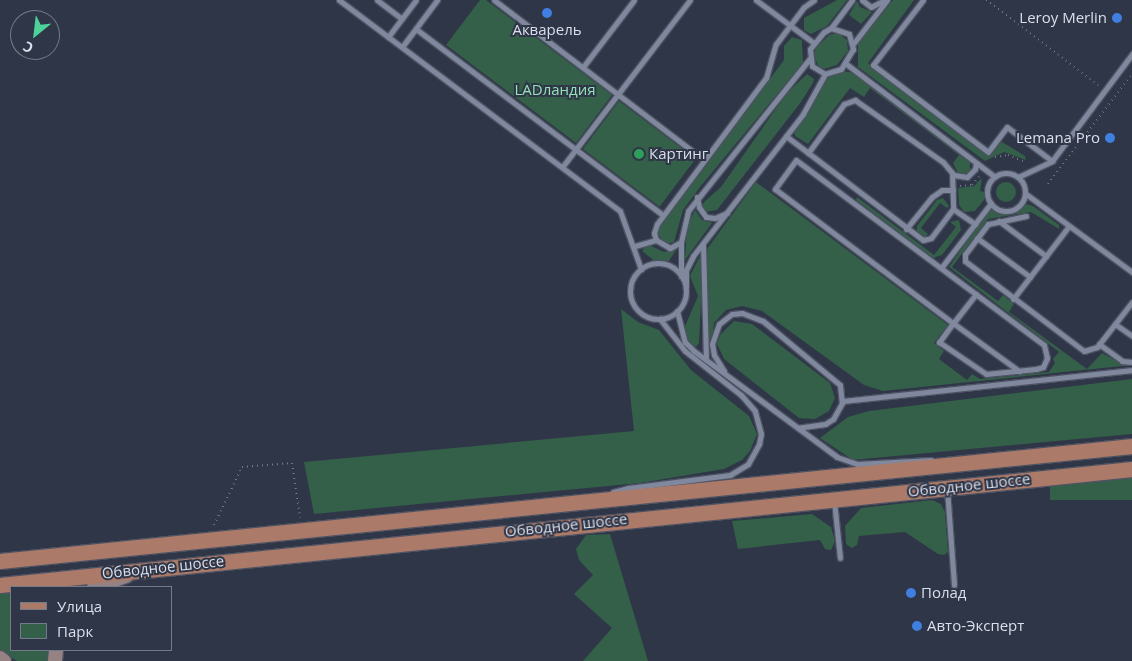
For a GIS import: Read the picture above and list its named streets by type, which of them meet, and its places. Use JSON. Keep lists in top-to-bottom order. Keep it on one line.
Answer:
{"streets":{"main road":["Обводное шоссе"]},"parks":["LADландия"],"places":["Акварель","Leroy Merlin","Lemana Pro","Картинг","Полад","Авто-Эксперт"],"legend":["Улица","Парк"],"north":"bottom left"}
